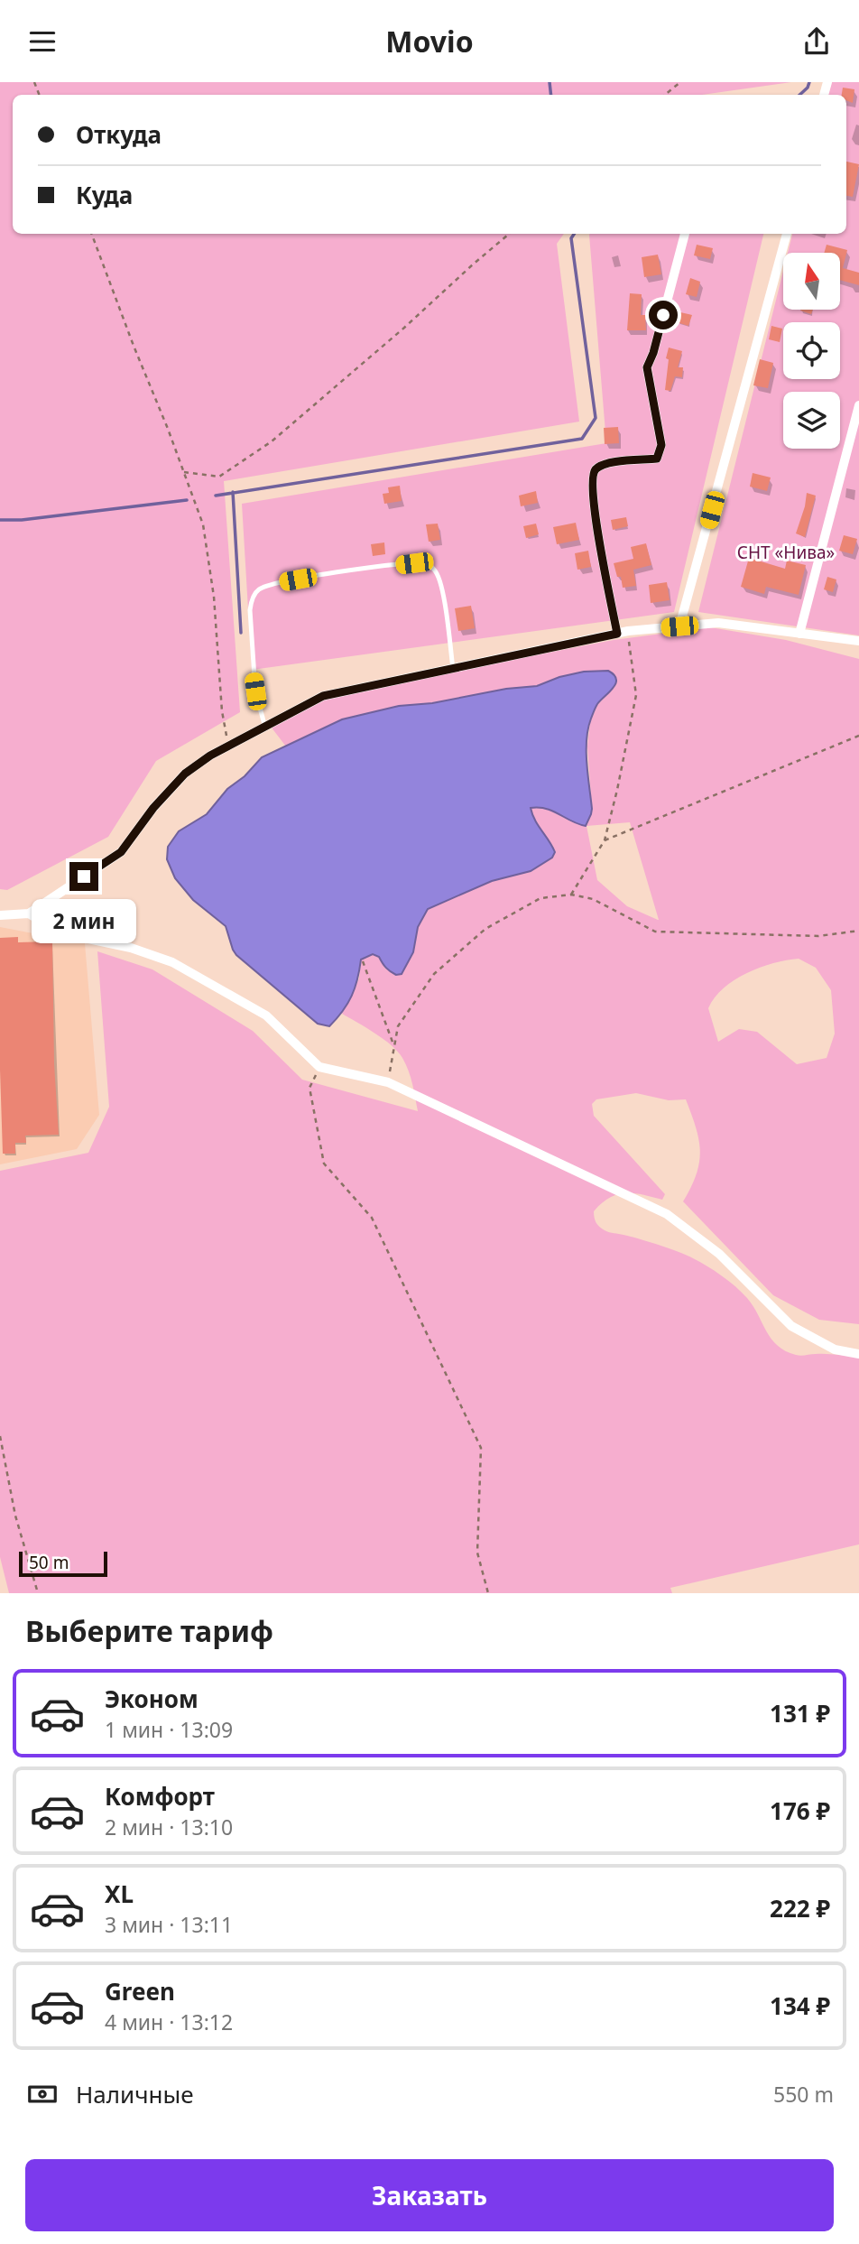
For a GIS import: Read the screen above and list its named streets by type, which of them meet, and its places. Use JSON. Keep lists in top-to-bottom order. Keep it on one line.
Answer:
{"parks":["СНТ «Нива»"],"scale_bar":"50 m","north":"top","page":{"header":"Movio","banner":["Откуда","Куда"],"bubble":"2 мин","scale":"50 m","heading":"Выберите тариф","list":[{"name":"Эконом","note":"1 мин · 13:09","value":"131 ₽"},{"name":"Комфорт","note":"2 мин · 13:10","value":"176 ₽"},{"name":"XL","note":"3 мин · 13:11","value":"222 ₽"},{"name":"Green","note":"4 мин · 13:12","value":"134 ₽"}],"pay":["Наличные","550 m"],"buttons":"Заказать"}}
